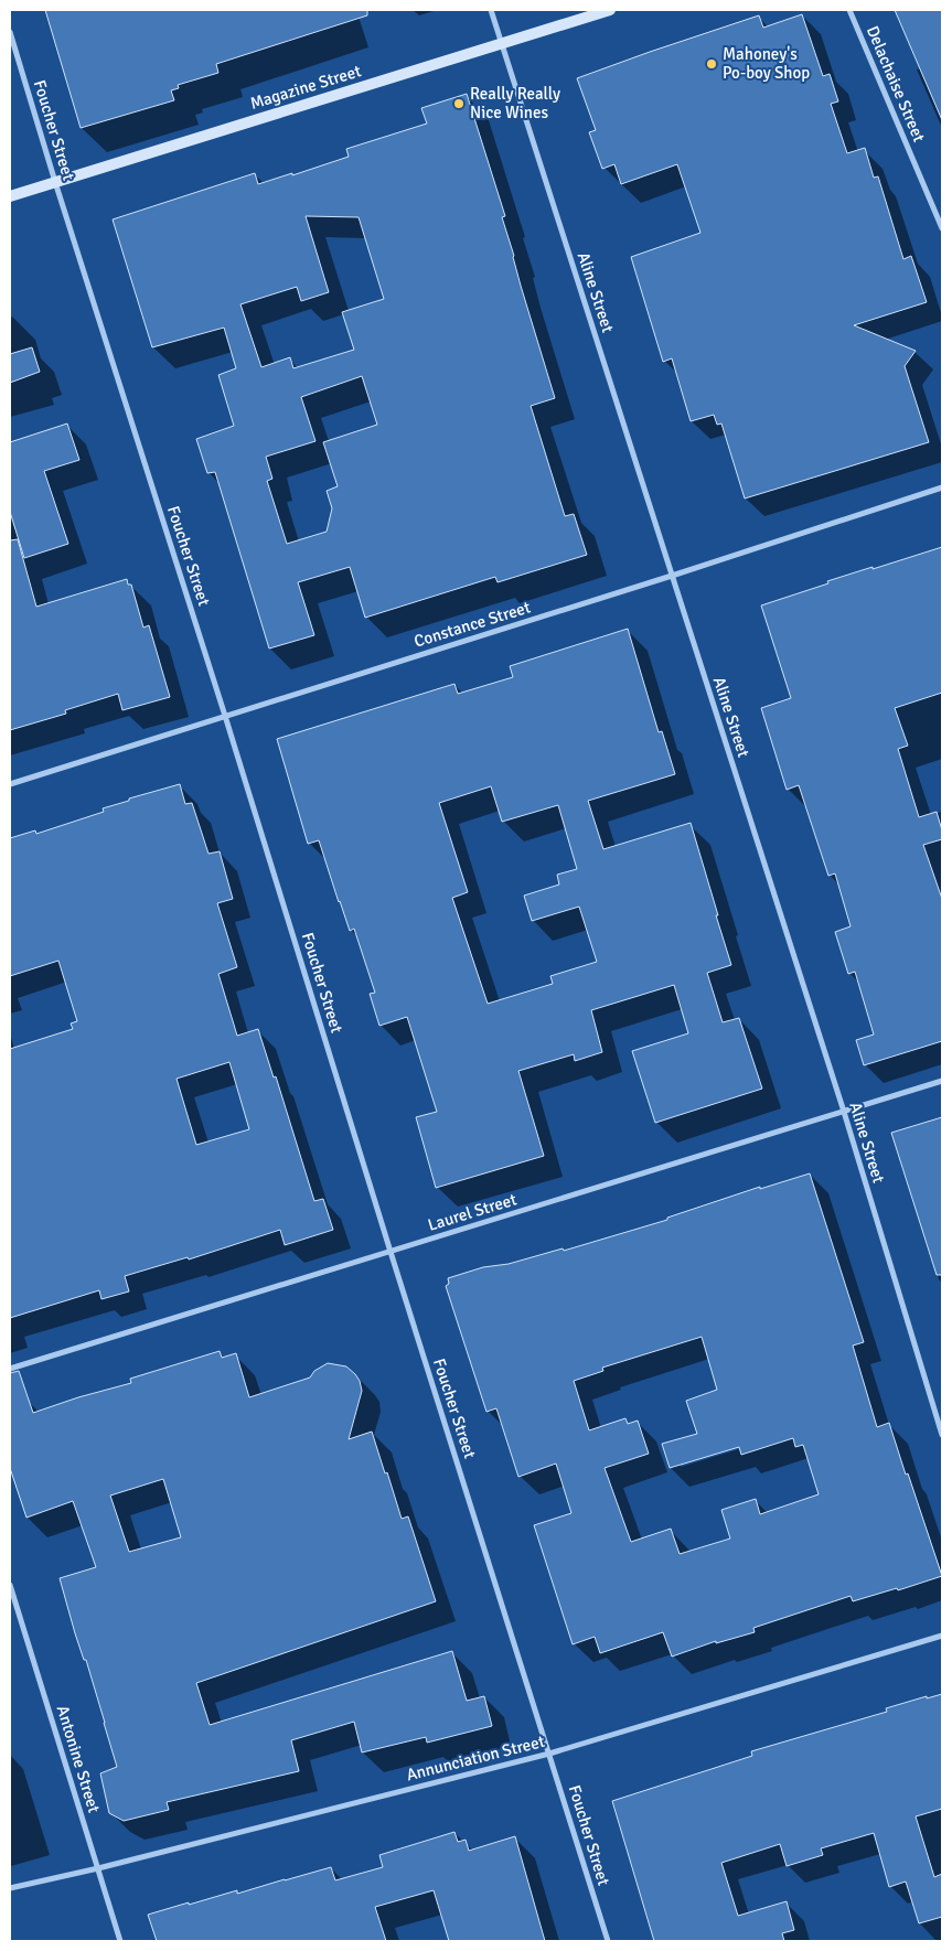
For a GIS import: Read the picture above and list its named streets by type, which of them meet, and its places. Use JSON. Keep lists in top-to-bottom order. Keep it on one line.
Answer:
{"streets":{"street":["Delachaise Street","Magazine Street","Foucher Street","Aline Street","Constance Street","Laurel Street","Annunciation Street","Antonine Street"]},"crossings":[["Magazine Street","Foucher Street"],["Magazine Street","Aline Street"],["Foucher Street","Constance Street"],["Foucher Street","Laurel Street"],["Foucher Street","Annunciation Street"],["Aline Street","Constance Street"],["Aline Street","Laurel Street"],["Annunciation Street","Antonine Street"]],"places":["Mahoney's Po-boy Shop","Really Really Nice Wines"]}
